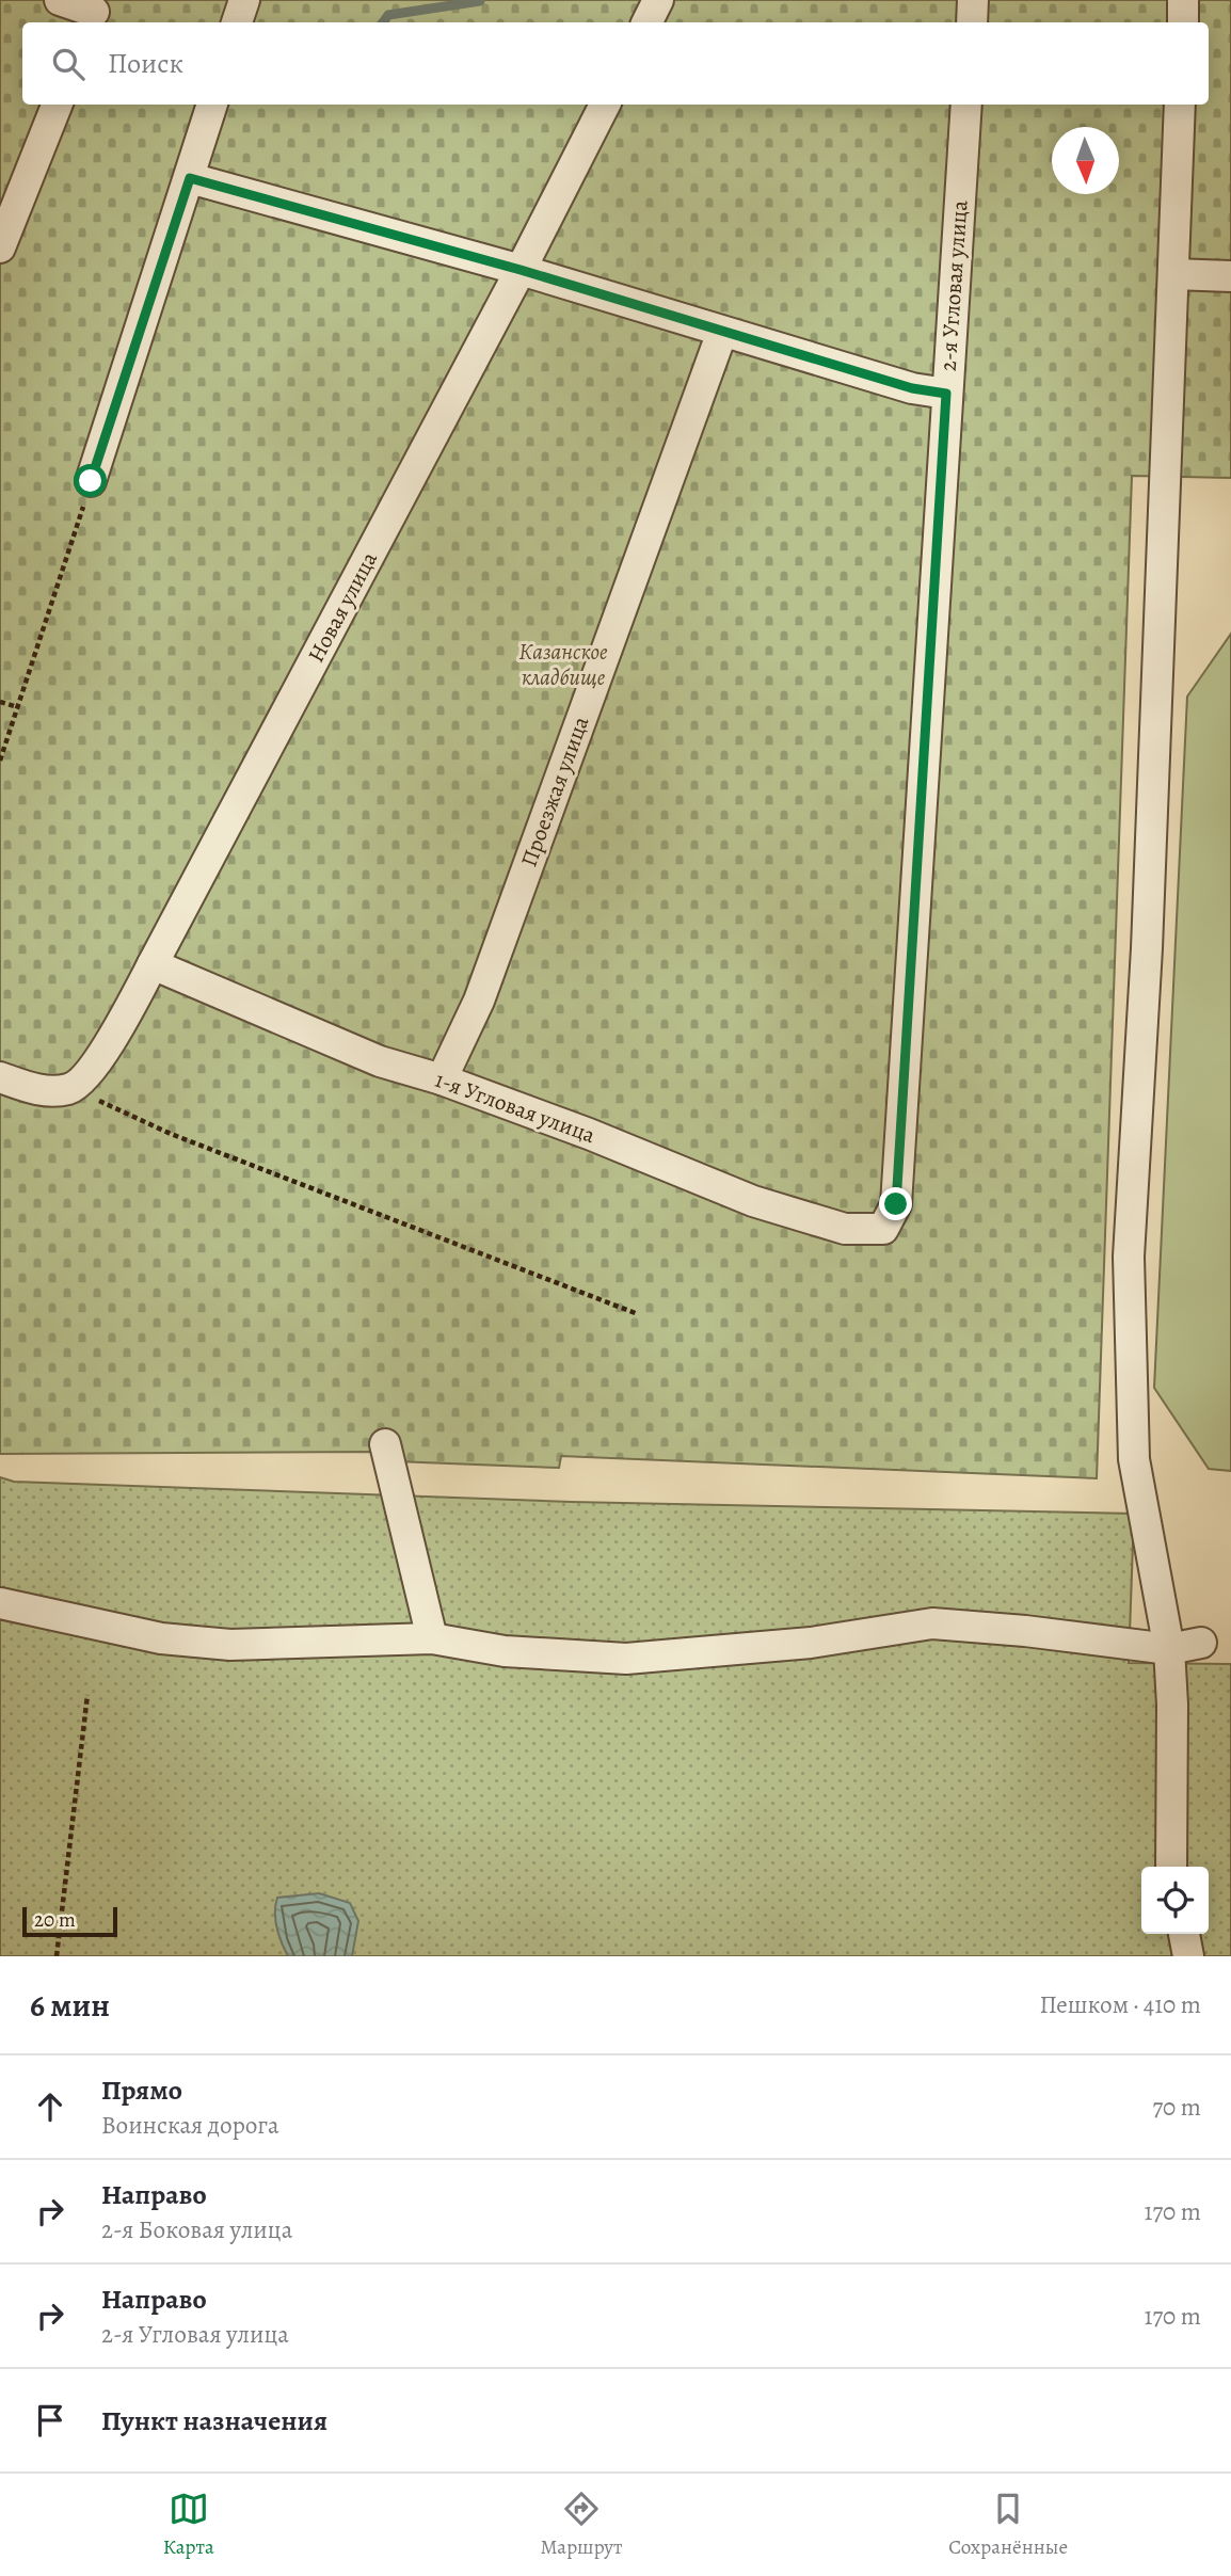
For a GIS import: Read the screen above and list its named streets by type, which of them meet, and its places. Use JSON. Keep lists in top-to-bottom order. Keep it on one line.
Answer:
{"streets":{"lane":["2-я Угловая улица","Новая улица","Проезжая улица","1-я Угловая улица"]},"crossings":[["2-я Угловая улица","1-я Угловая улица"],["Новая улица","1-я Угловая улица"],["Проезжая улица","1-я Угловая улица"]],"parks":["Казанское кладбище"],"scale_bar":"20 m","north":"bottom","page":{"search":"Поиск","scale":"20 m","heading":["6 мин","Пешком · 410 m"],"list":[["Прямо","Воинская дорога","70 m"],["Направо","2-я Боковая улица","170 m"],["Направо","2-я Угловая улица","170 m"],"Пункт назначения"],"nav":["Карта","Маршрут","Сохранённые"]}}
